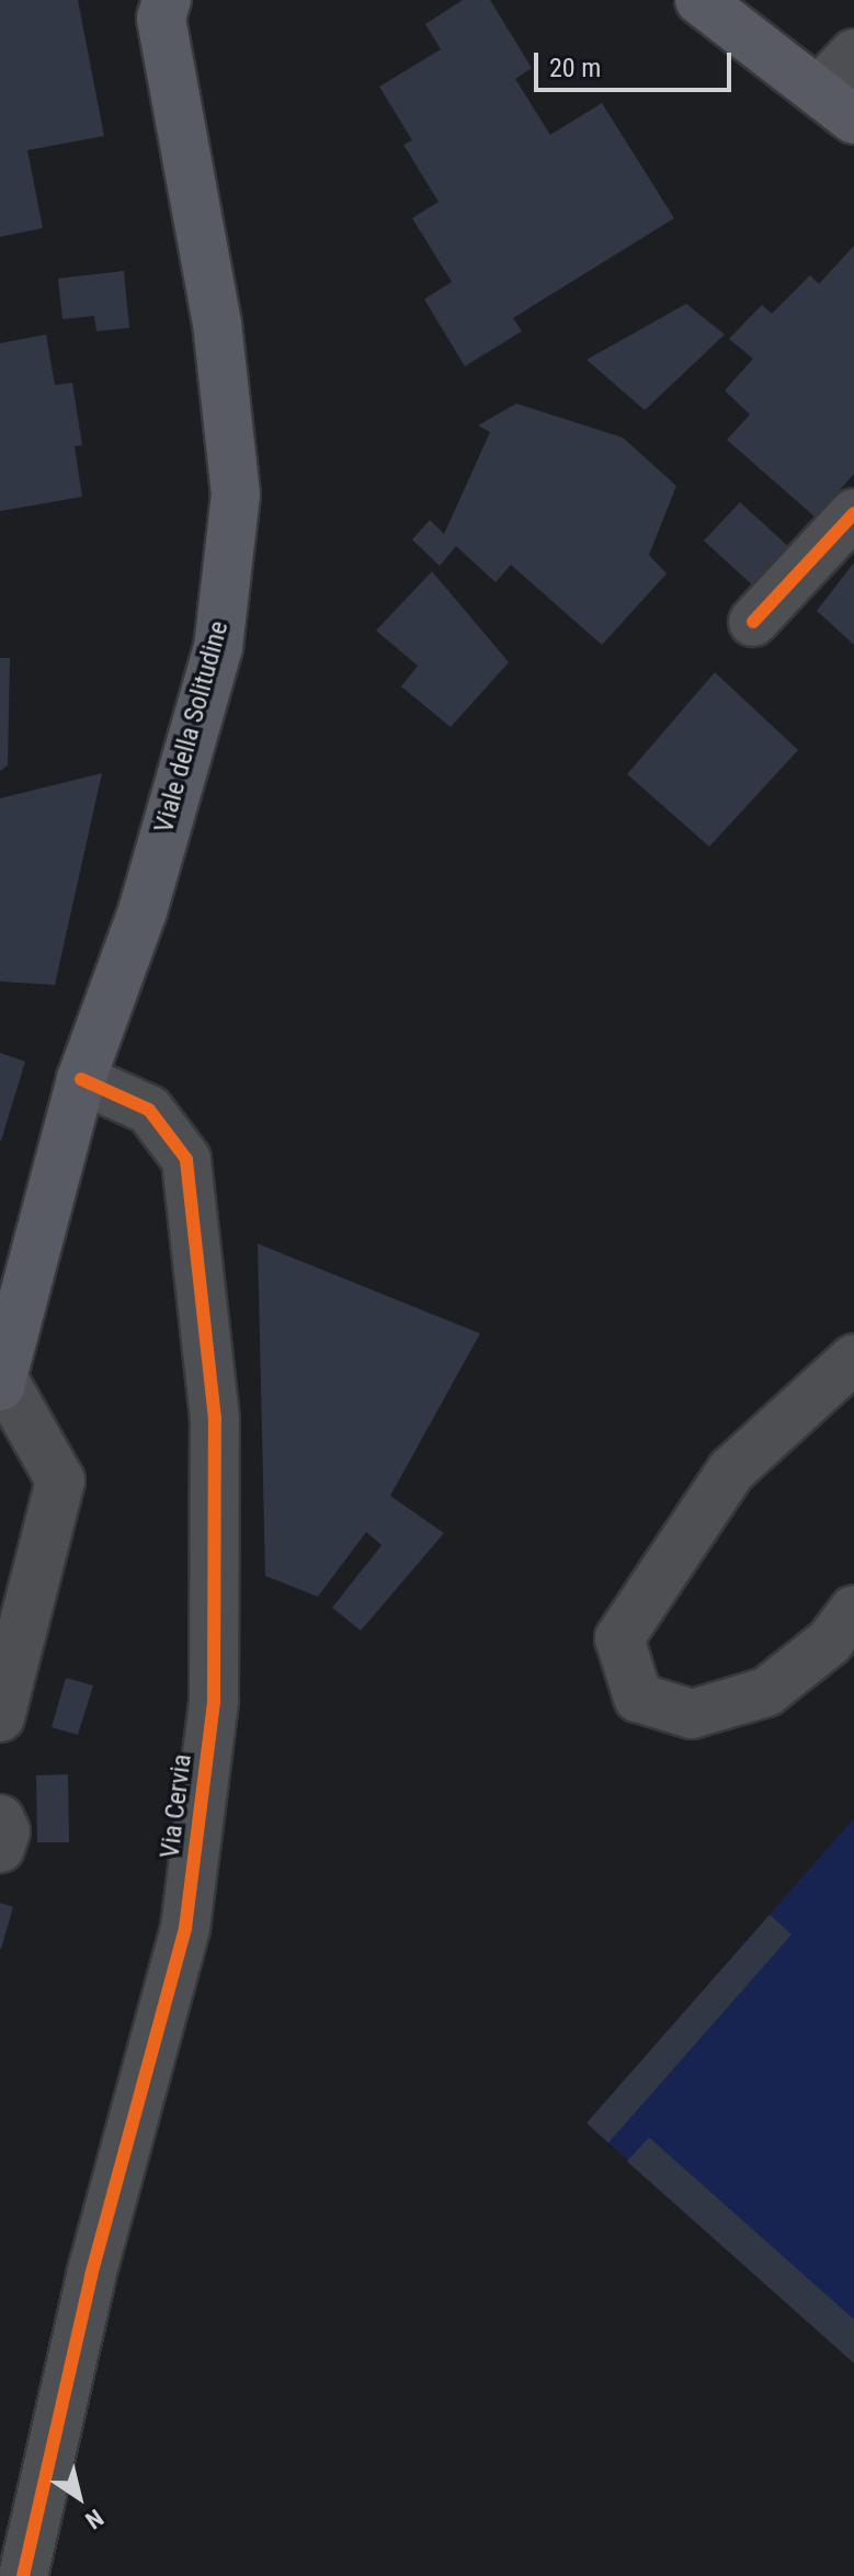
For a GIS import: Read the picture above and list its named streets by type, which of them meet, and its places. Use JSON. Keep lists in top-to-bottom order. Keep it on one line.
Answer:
{"streets":{"main road":["Viale della Solitudine"],"street":["Via Cervia"]},"crossings":[["Viale della Solitudine","Via Cervia"]],"scale_bar":"20 m","north":"bottom right"}
